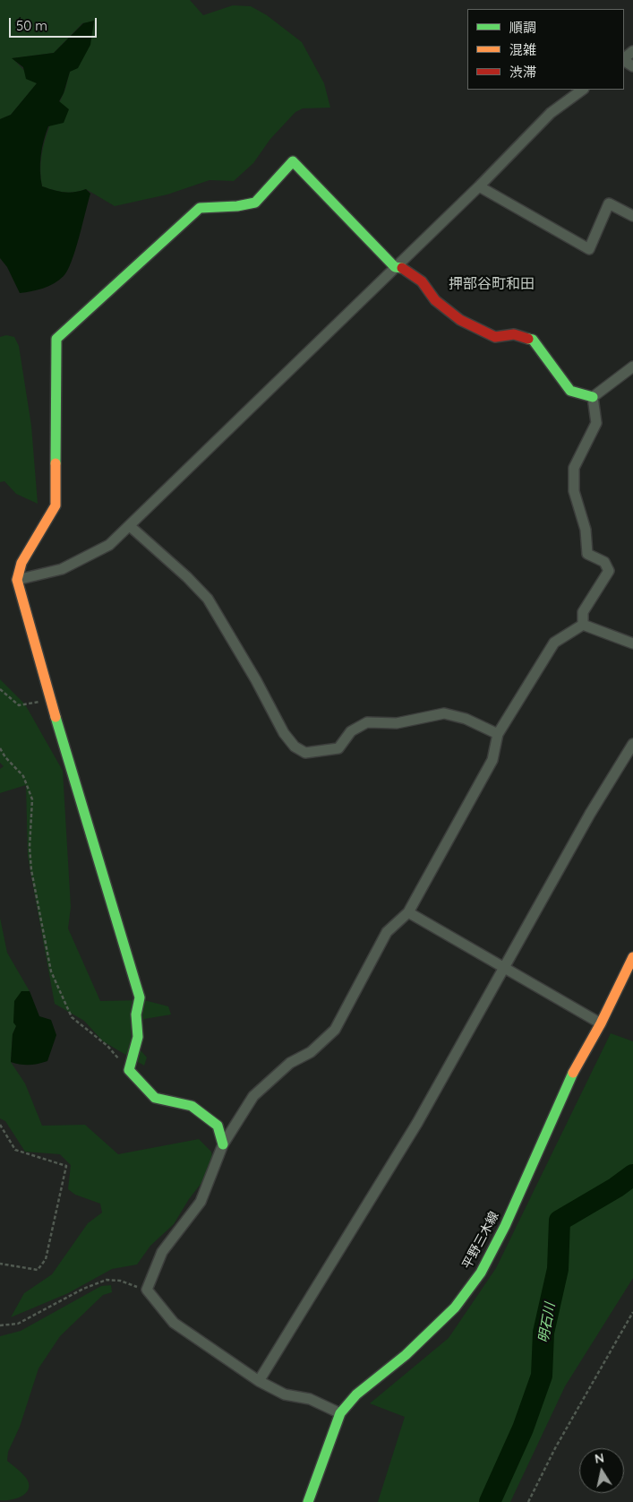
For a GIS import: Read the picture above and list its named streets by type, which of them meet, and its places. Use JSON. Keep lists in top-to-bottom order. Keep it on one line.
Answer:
{"streets":{"street":["平野三木線"]},"districts":["押部谷町和田"],"water":["明石川"],"legend":["順調","混雑","渋滞"],"scale_bar":"50 m","north":"top"}
